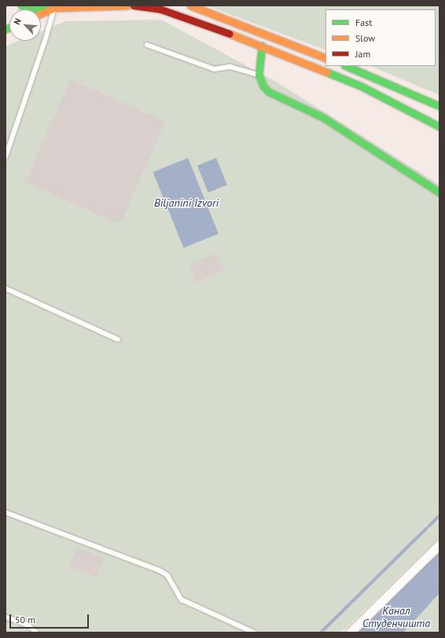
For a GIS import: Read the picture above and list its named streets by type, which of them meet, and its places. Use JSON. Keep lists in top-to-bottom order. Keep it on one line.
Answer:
{"water":["Biljanini Izvori","Канал Студенчишта"],"legend":["Fast","Slow","Jam"],"scale_bar":"50 m","north":"top left"}
